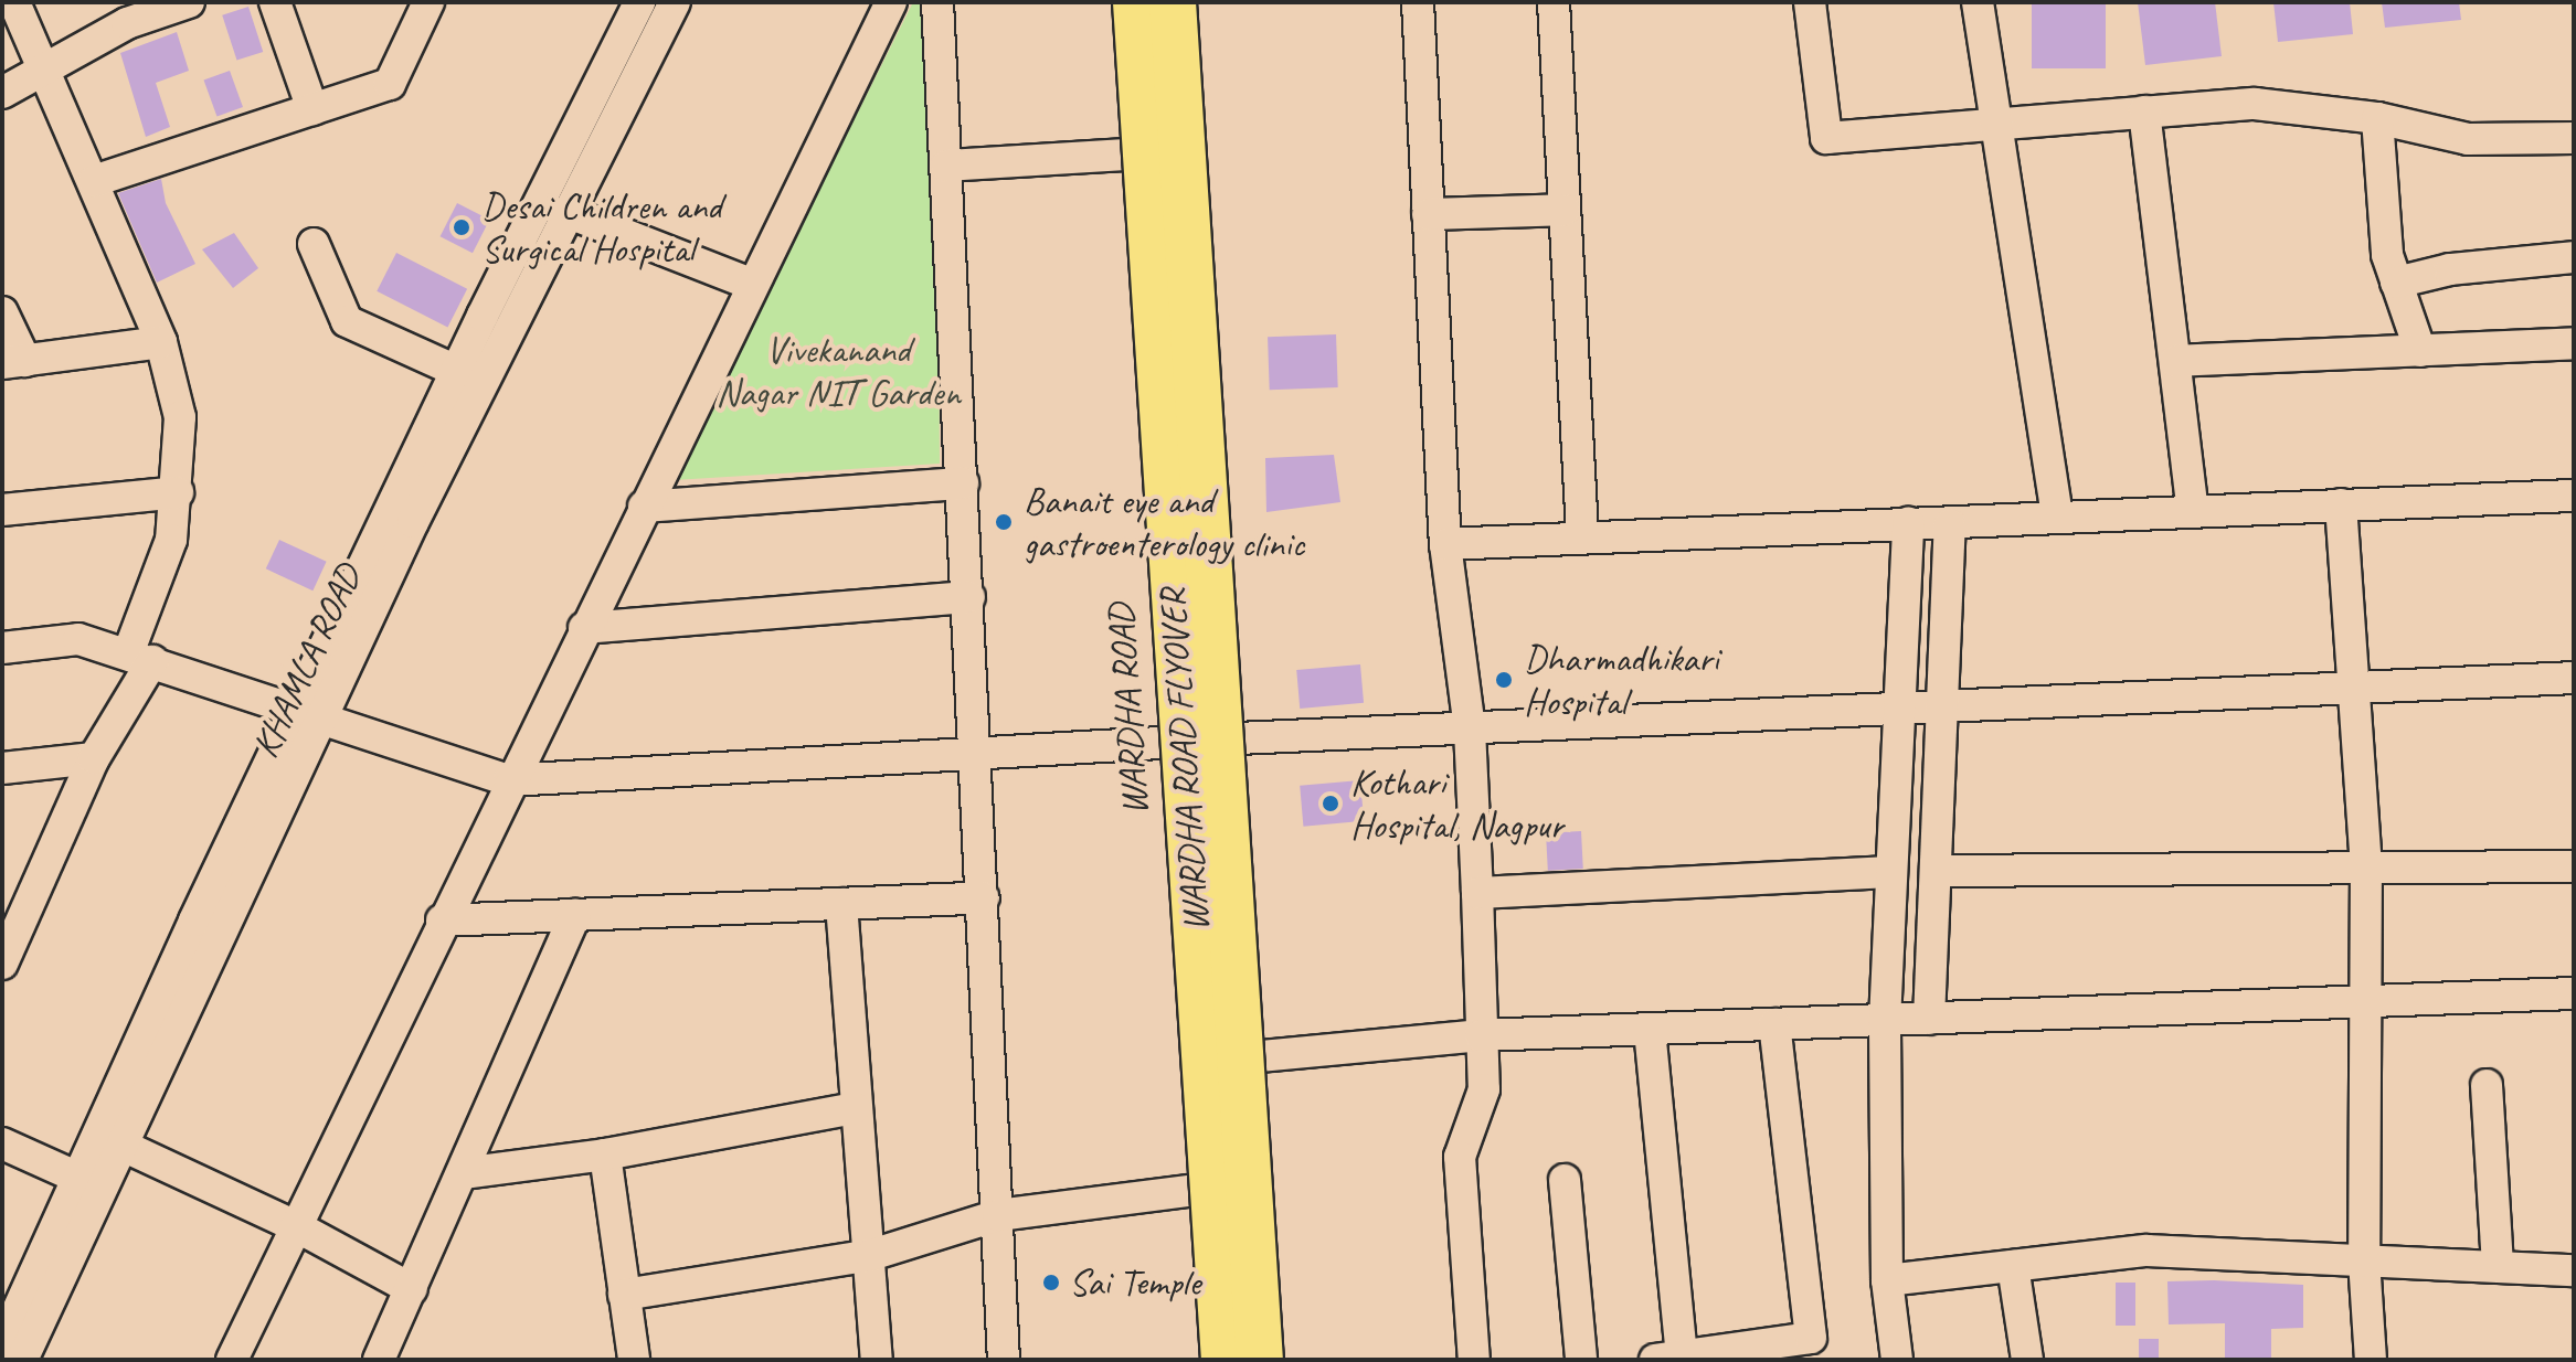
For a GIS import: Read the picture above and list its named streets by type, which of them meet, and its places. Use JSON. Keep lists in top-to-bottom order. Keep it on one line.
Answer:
{"streets":{"highway":["WARDHA ROAD FLYOVER"],"street":["KHAMLA ROAD","WARDHA ROAD"]},"parks":["Vivekanand Nagar NIT Garden"],"places":["Desai Children and Surgical Hospital","Banait eye and gastroenterology clinic","Dharmadhikari Hospital","Kothari Hospital, Nagpur","Sai Temple"]}
